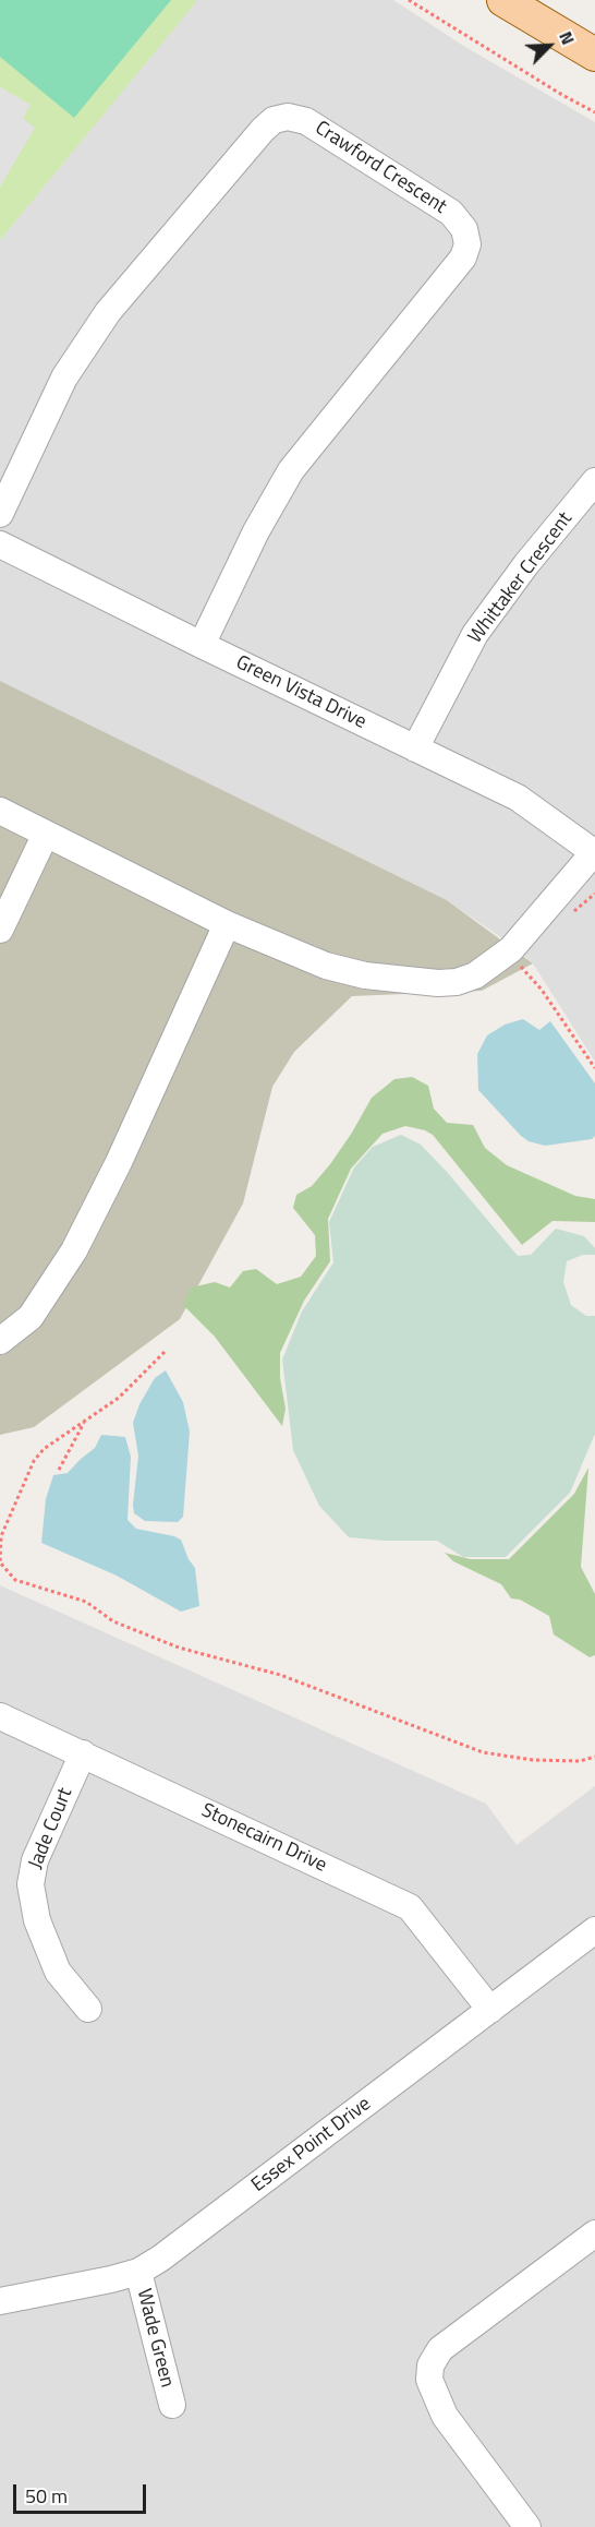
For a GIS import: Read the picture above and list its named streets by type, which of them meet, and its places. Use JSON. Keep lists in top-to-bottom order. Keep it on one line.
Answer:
{"streets":{"street":["Crawford Crescent","Whittaker Crescent","Green Vista Drive","Jade Court","Stonecairn Drive","Essex Point Drive","Wade Green"]},"crossings":[["Crawford Crescent","Green Vista Drive"],["Whittaker Crescent","Green Vista Drive"],["Jade Court","Stonecairn Drive"],["Stonecairn Drive","Essex Point Drive"],["Essex Point Drive","Wade Green"]],"scale_bar":"50 m","north":"top right"}
